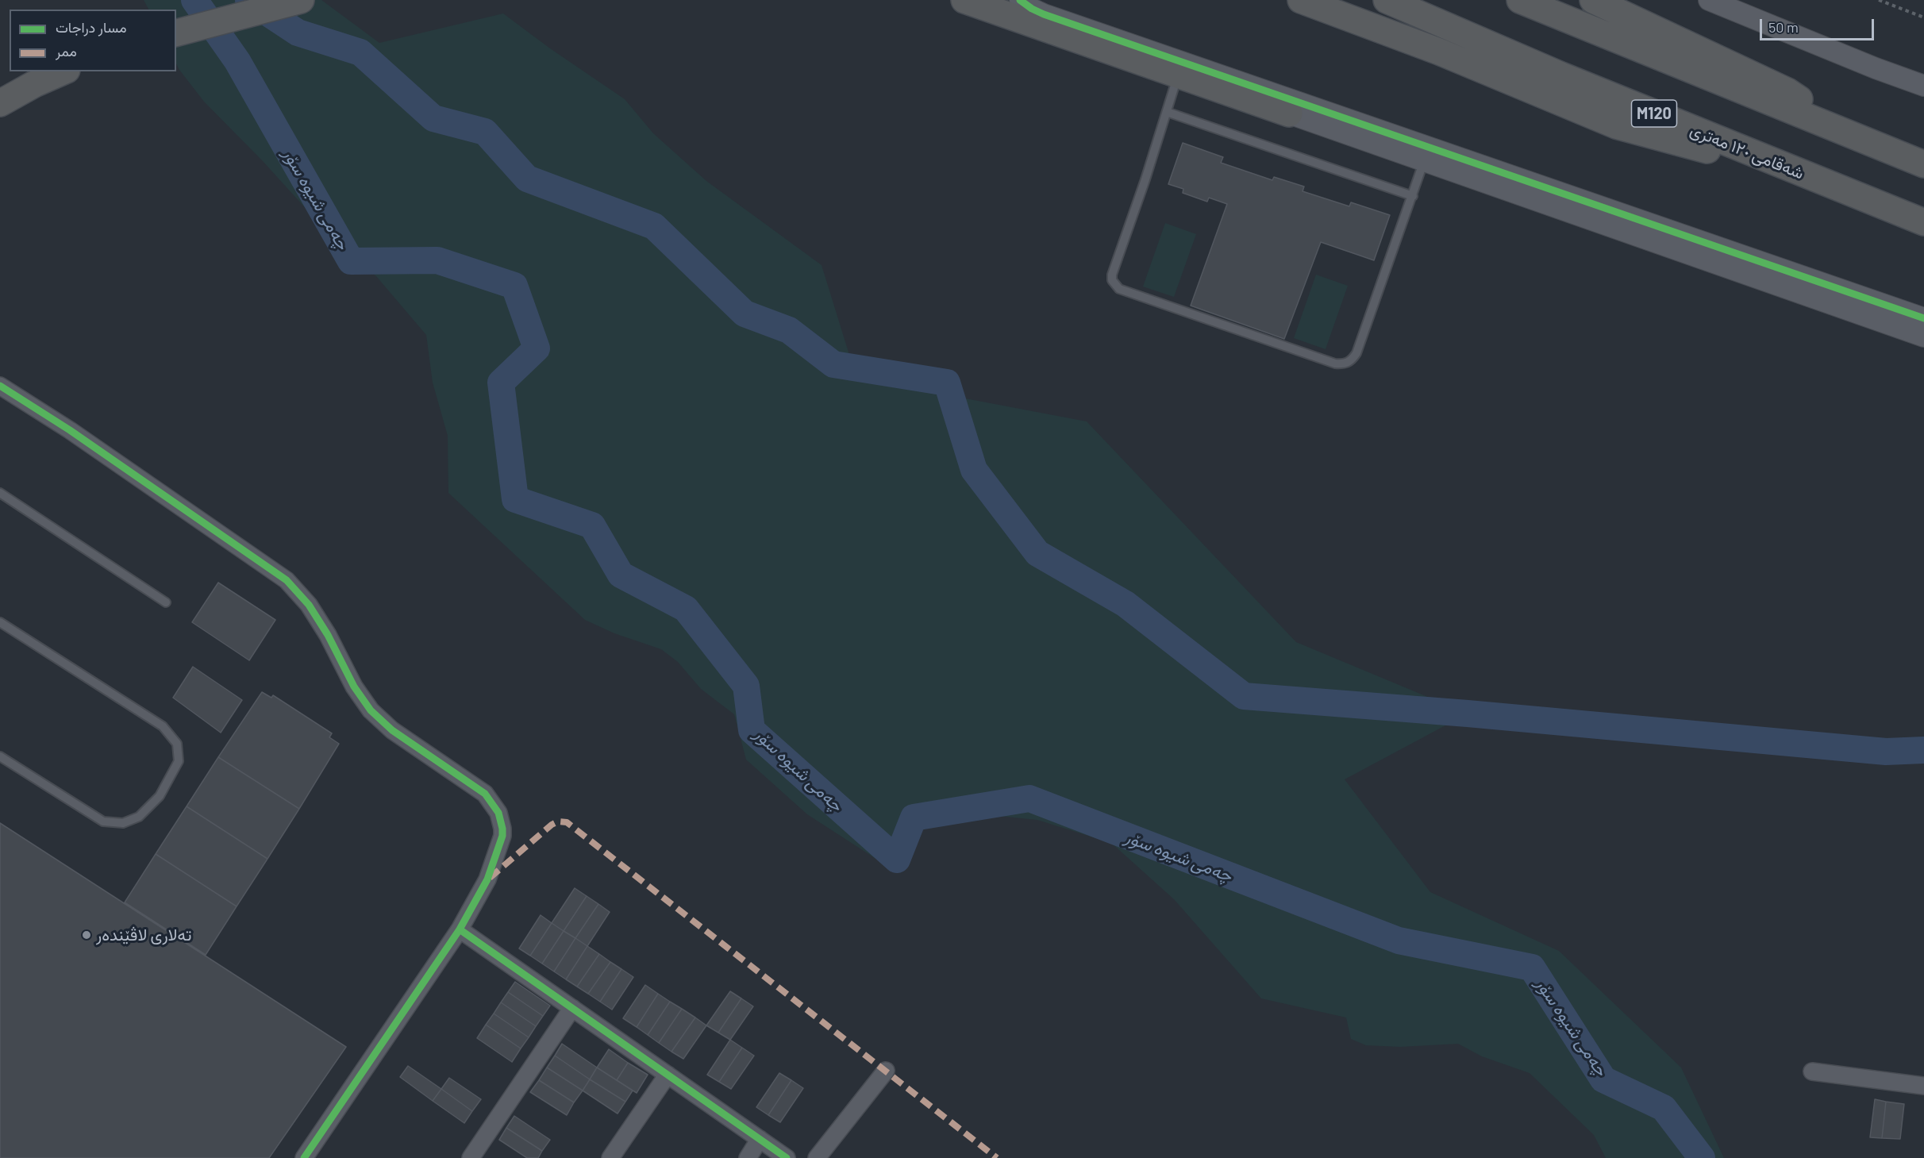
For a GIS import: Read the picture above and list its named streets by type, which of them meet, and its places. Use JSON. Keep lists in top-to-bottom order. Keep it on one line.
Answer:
{"streets":{"highway":["M120","شەقامی ١٢٠ مەتری"]},"water":["چەمی شیوە سۆر"],"places":["تەلاری لاڤێندەر"],"legend":["مسار دراجات","ممر"],"scale_bar":"50 m"}
